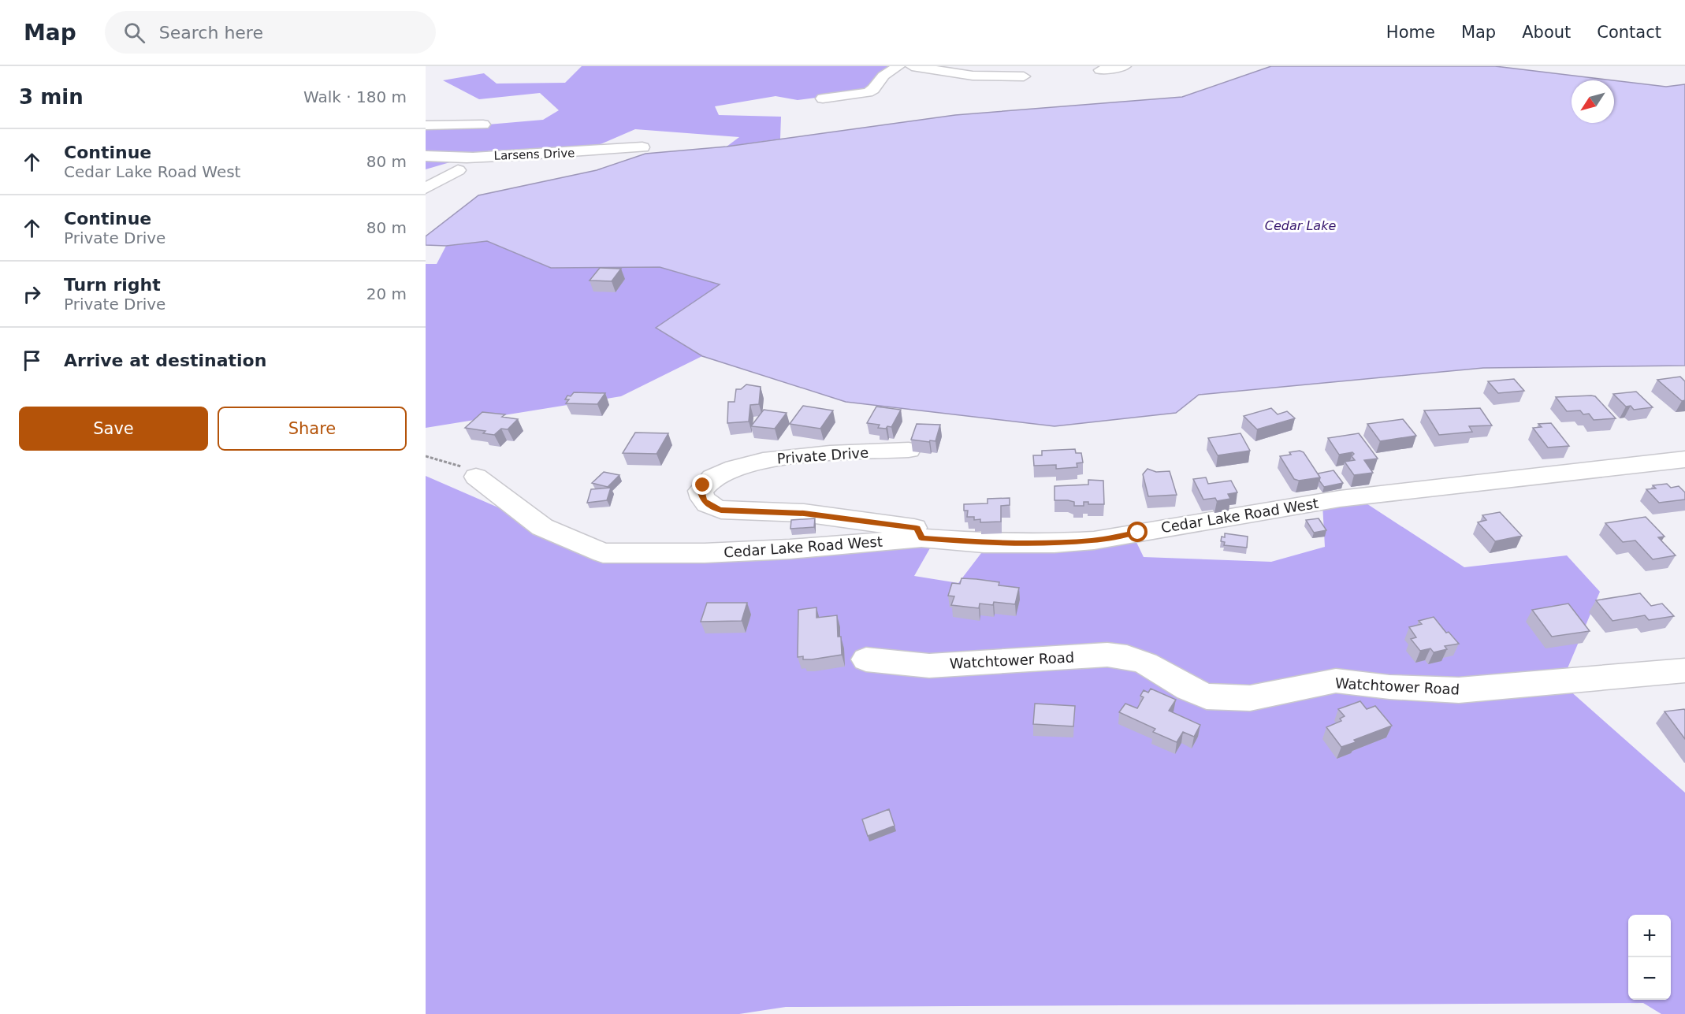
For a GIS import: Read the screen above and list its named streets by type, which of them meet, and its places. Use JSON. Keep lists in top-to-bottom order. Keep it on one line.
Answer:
{"streets":{"street":["Larsens Drive","Private Drive","Cedar Lake Road West","Watchtower Road"]},"crossings":[["Private Drive","Cedar Lake Road West"]],"water":["Cedar Lake"],"north":"bottom left","page":{"header":"Map","search":"Search here","nav":["Home","Map","About","Contact"],"heading":["3 min","Walk · 180 m"],"list":[["Continue","Cedar Lake Road West","80 m"],["Continue","Private Drive","80 m"],["Turn right","Private Drive","20 m"],"Arrive at destination"],"buttons":["Save","Share"],"map_buttons":["+","−"]}}
